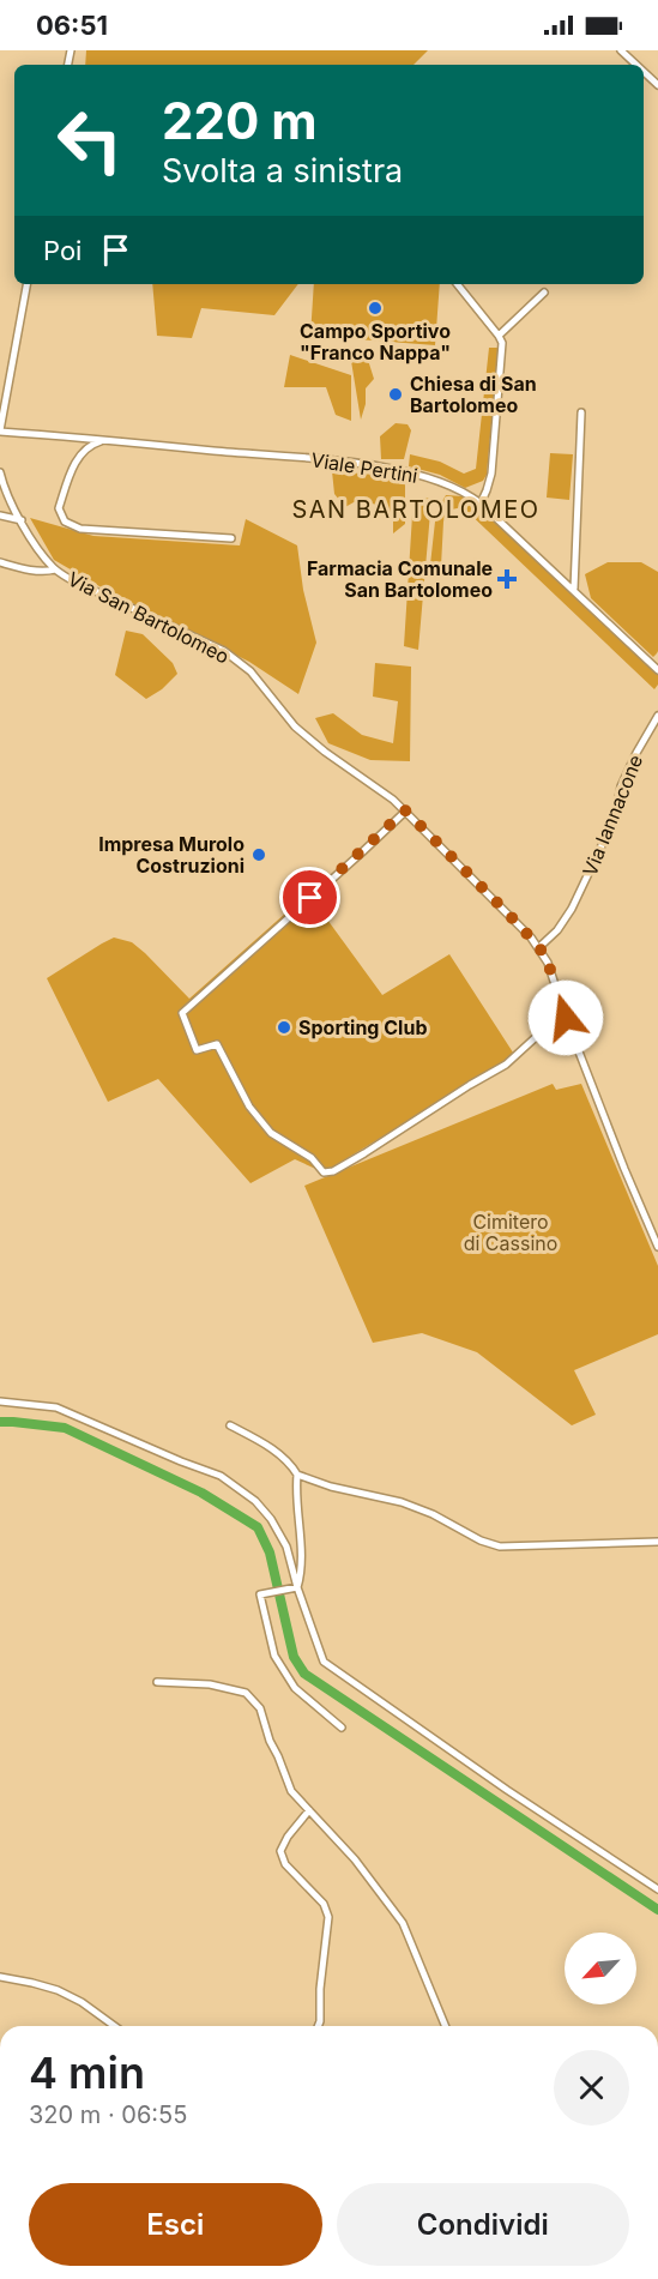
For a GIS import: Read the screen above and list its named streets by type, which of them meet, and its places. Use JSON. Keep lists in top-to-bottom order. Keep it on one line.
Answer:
{"streets":{"street":["Viale Pertini","Via San Bartolomeo","Via Iannacone"]},"crossings":[["Via San Bartolomeo","Via Iannacone"]],"districts":["SAN BARTOLOMEO"],"parks":["Cimitero di Cassino"],"places":{"other":["Campo Sportivo \"Franco Nappa\"","Chiesa di San Bartolomeo","Impresa Murolo Costruzioni","Sporting Club"],"health":["Farmacia Comunale San Bartolomeo"]},"north":"bottom left","page":{"status":"06:51","turn":["220 m","Svolta a sinistra"],"then":"Poi","heading":["4 min","320 m · 06:55"],"buttons":["Esci","Condividi"]}}
